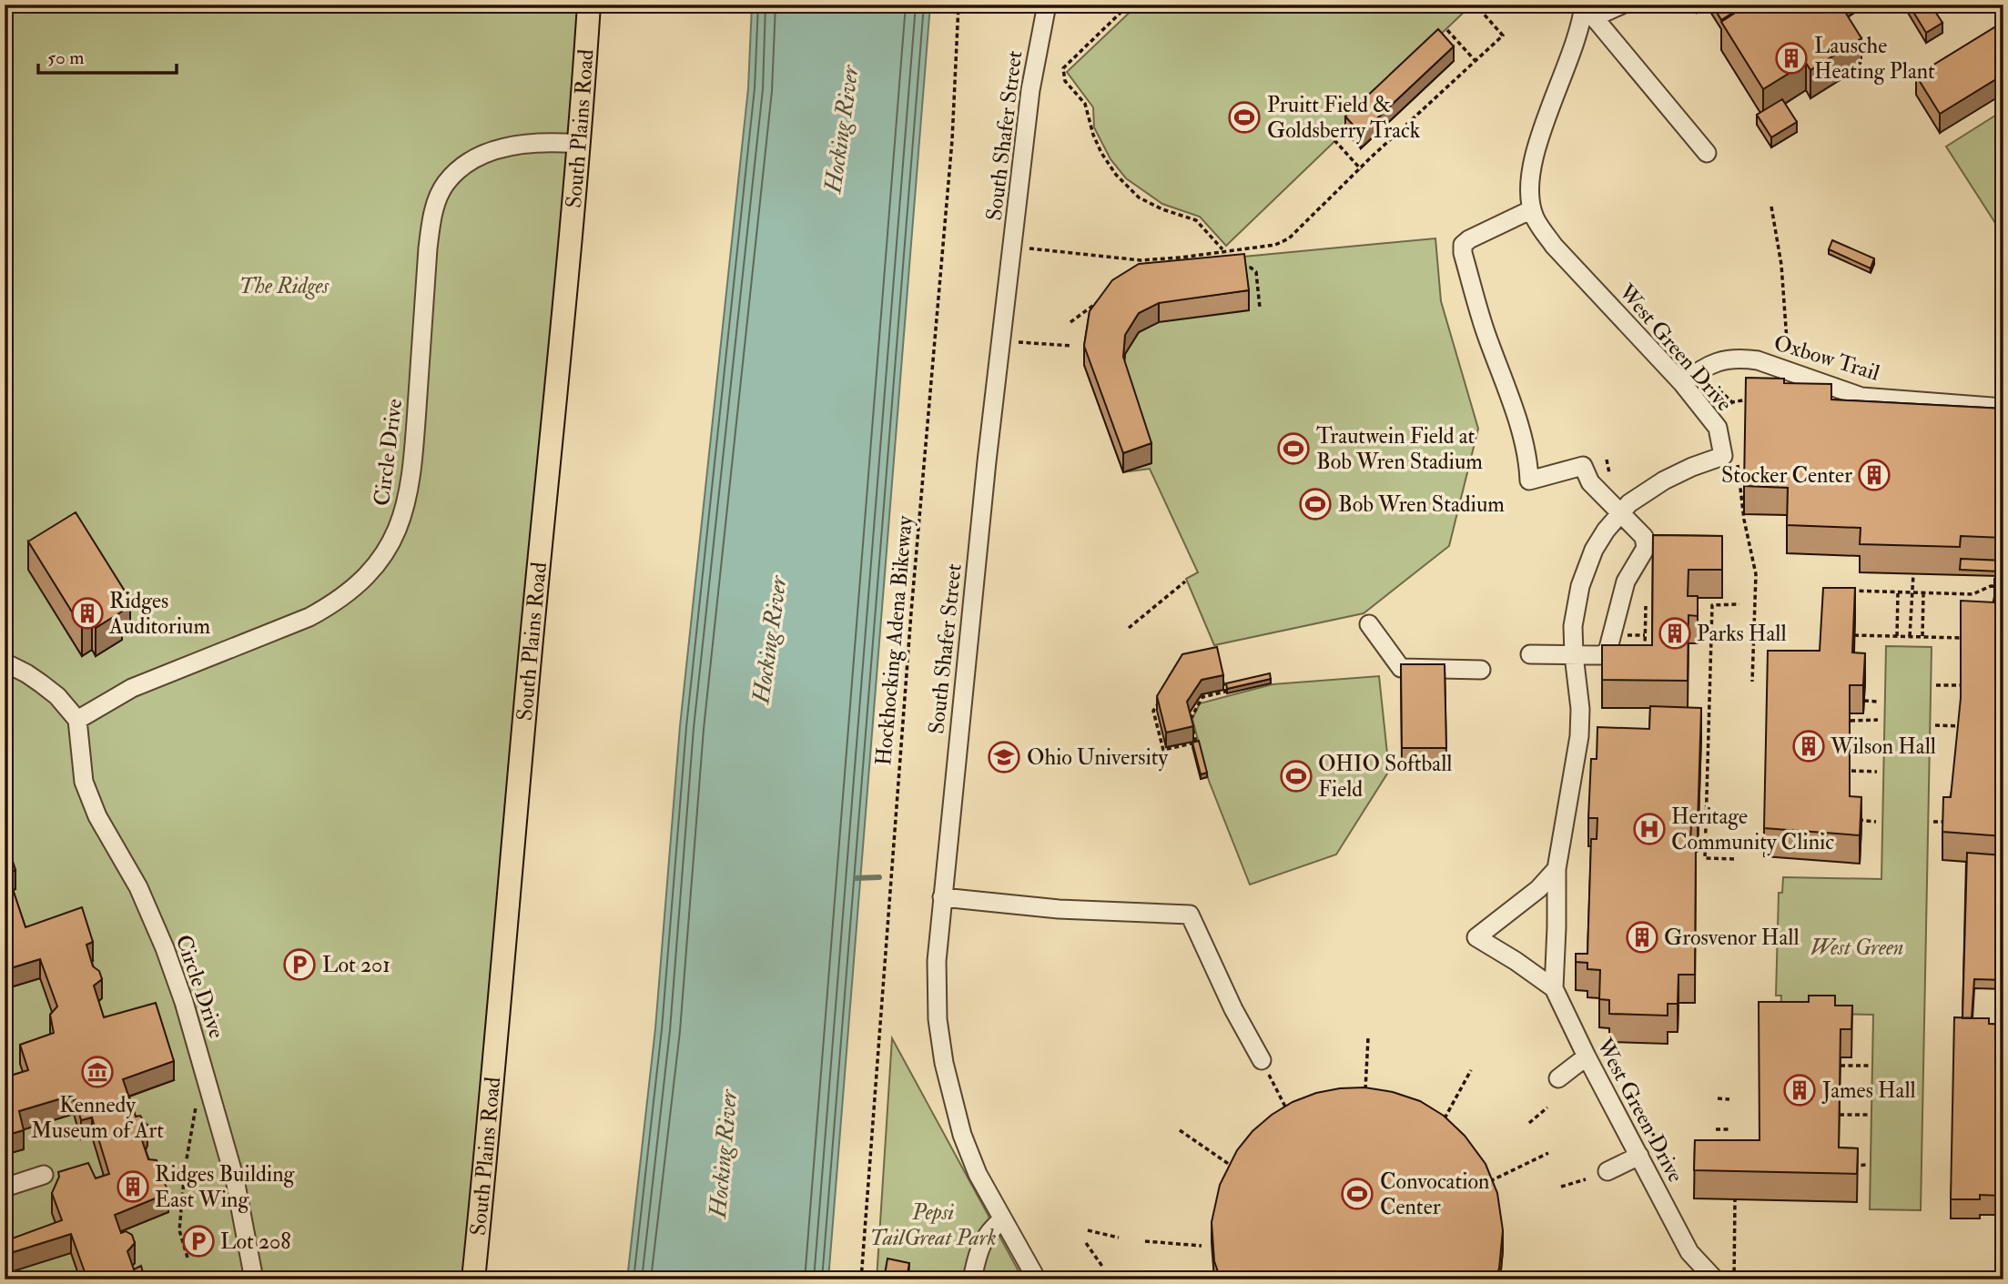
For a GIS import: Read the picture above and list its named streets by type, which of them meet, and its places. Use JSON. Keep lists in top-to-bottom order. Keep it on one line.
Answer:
{"streets":{"main road":["South Plains Road"],"street":["South Shafer Street","West Green Drive","Oxbow Trail","Circle Drive"],"path":["Hockhocking Adena Bikeway"]},"crossings":[["South Plains Road","Circle Drive"],["West Green Drive","Oxbow Trail"]],"water":["Hocking River"],"parks":["The Ridges","West Green","Pepsi TailGreat Park"],"places":{"building":["Lausche Heating Plant","Stocker Center","Ridges Auditorium","Parks Hall","Wilson Hall","Grosvenor Hall","James Hall","Ridges Building East Wing"],"sports":["Pruitt Field & Goldsberry Track","Trautwein Field at Bob Wren Stadium","Bob Wren Stadium","OHIO Softball Field","Convocation Center"],"school or university":["Ohio University"],"hospital":["Heritage Community Clinic"],"parking":["Lot 201","Lot 208"],"museum":["Kennedy Museum of Art"]},"scale_bar":"50 m"}
